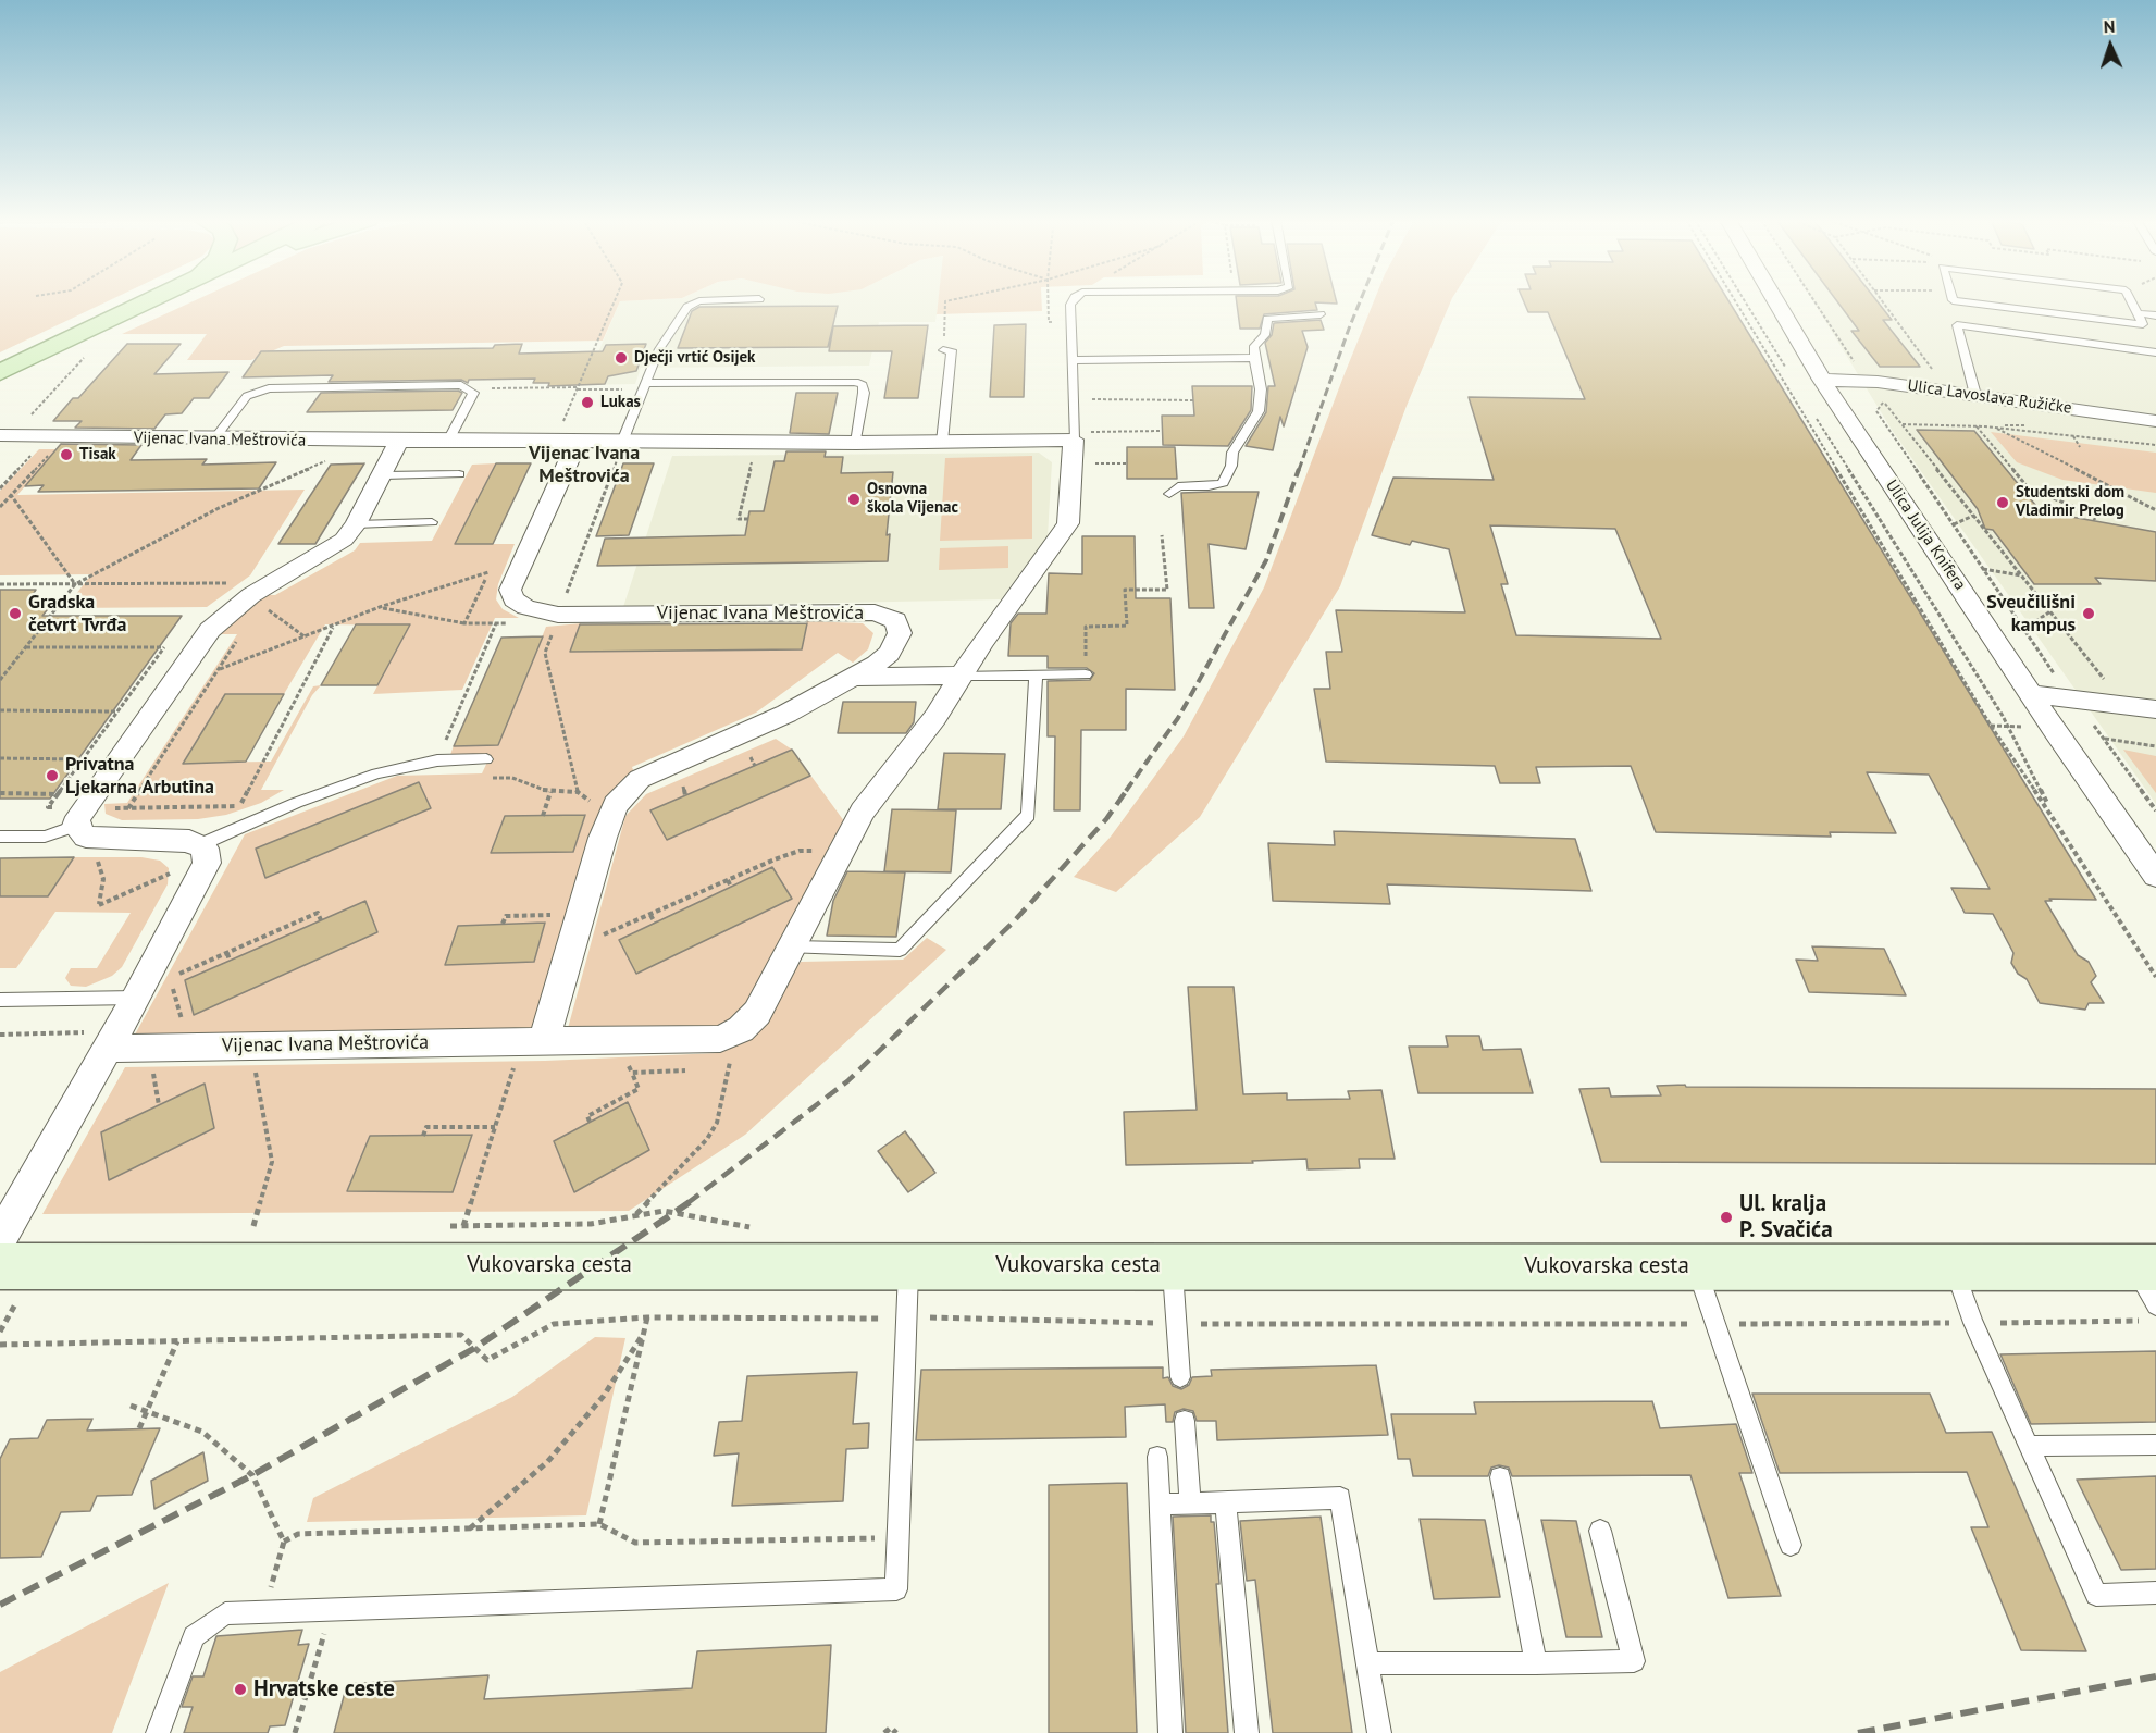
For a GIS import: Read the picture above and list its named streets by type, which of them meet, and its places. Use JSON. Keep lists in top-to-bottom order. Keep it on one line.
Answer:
{"streets":{"main road":["Vukovarska cesta"],"street":["Ulica Lavoslava Ružičke","Vijenac Ivana Meštrovića","Ulica Julija Knifera"]},"crossings":[["Ulica Lavoslava Ružičke","Ulica Julija Knifera"]],"districts":["Vijenac Ivana Meštrovića"],"places":["Dječji vrtić Osijek","Lukas","Tisak","Osnovna škola Vijenac","Studentski dom Vladimir Prelog","Gradska četvrt Tvrđa","Sveučilišni kampus","Privatna Ljekarna Arbutina","Ul. kralja P. Svačića","Hrvatske ceste"],"north":"top"}
